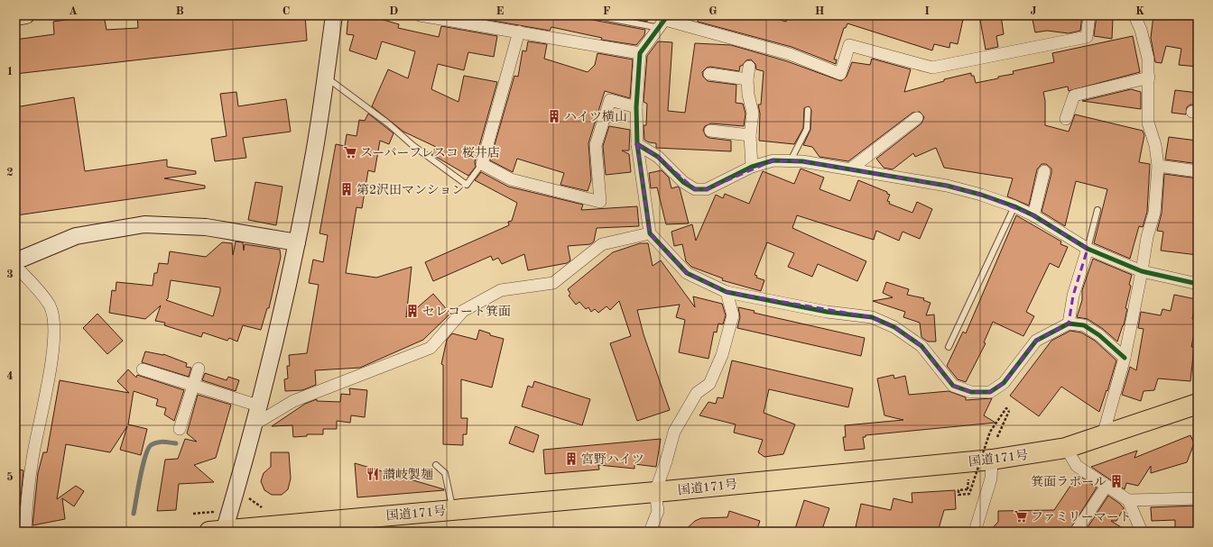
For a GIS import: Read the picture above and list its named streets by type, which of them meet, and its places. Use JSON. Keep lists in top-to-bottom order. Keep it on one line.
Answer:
{"streets":{"highway":["国道171号"]},"places":{"building":["ハイツ横山","第2沢田マンション","セレコート箕面","宮野ハイツ","箕面ラポール"],"supermarket":["スーパーフレスコ 桜井店","ファミリーマート"],"restaurant":["讃岐製麺"]},"grid":{"columns":["A","B","C","D","E","F","G","H","I","J","K"],"rows":["1","2","3","4","5"]}}
